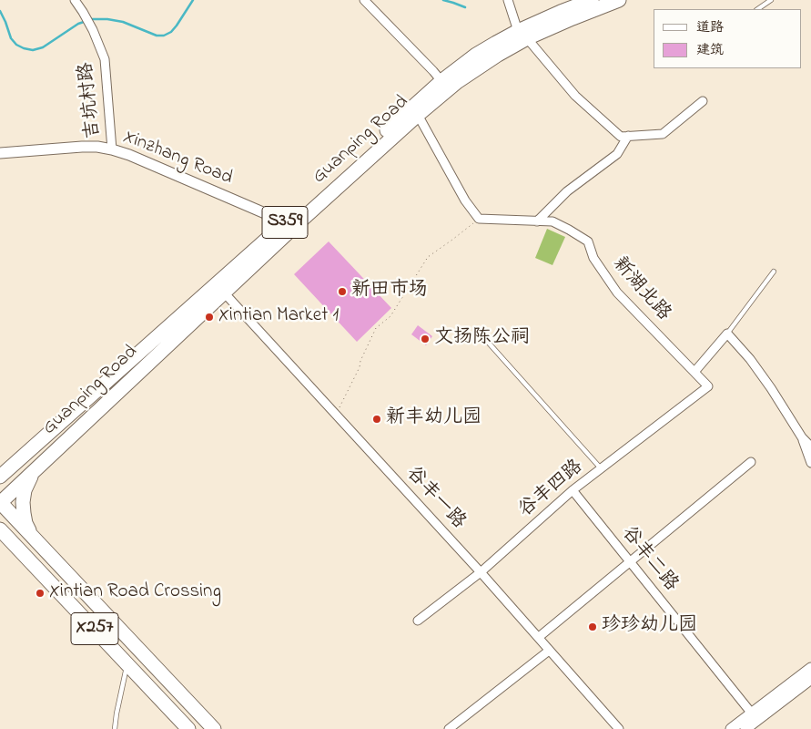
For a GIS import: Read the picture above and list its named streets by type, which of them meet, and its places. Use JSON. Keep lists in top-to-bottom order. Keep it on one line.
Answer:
{"streets":{"main road":["Guanping Road","S359","X257"],"street":["吉坑村路","Xinzhang Road","新湖北路","谷丰四路","谷丰一路","谷丰二路"]},"crossings":[["吉坑村路","Xinzhang Road"],["Guanping Road","Xinzhang Road"],["Guanping Road","谷丰一路"],["Guanping Road","X257"],["新湖北路","谷丰四路"],["谷丰四路","谷丰一路"],["谷丰四路","谷丰二路"]],"places":["新田市场","Xintian Market 1","文扬陈公祠","新丰幼儿园","Xintian Road Crossing","珍珍幼儿园"],"legend":["道路","建筑"]}
